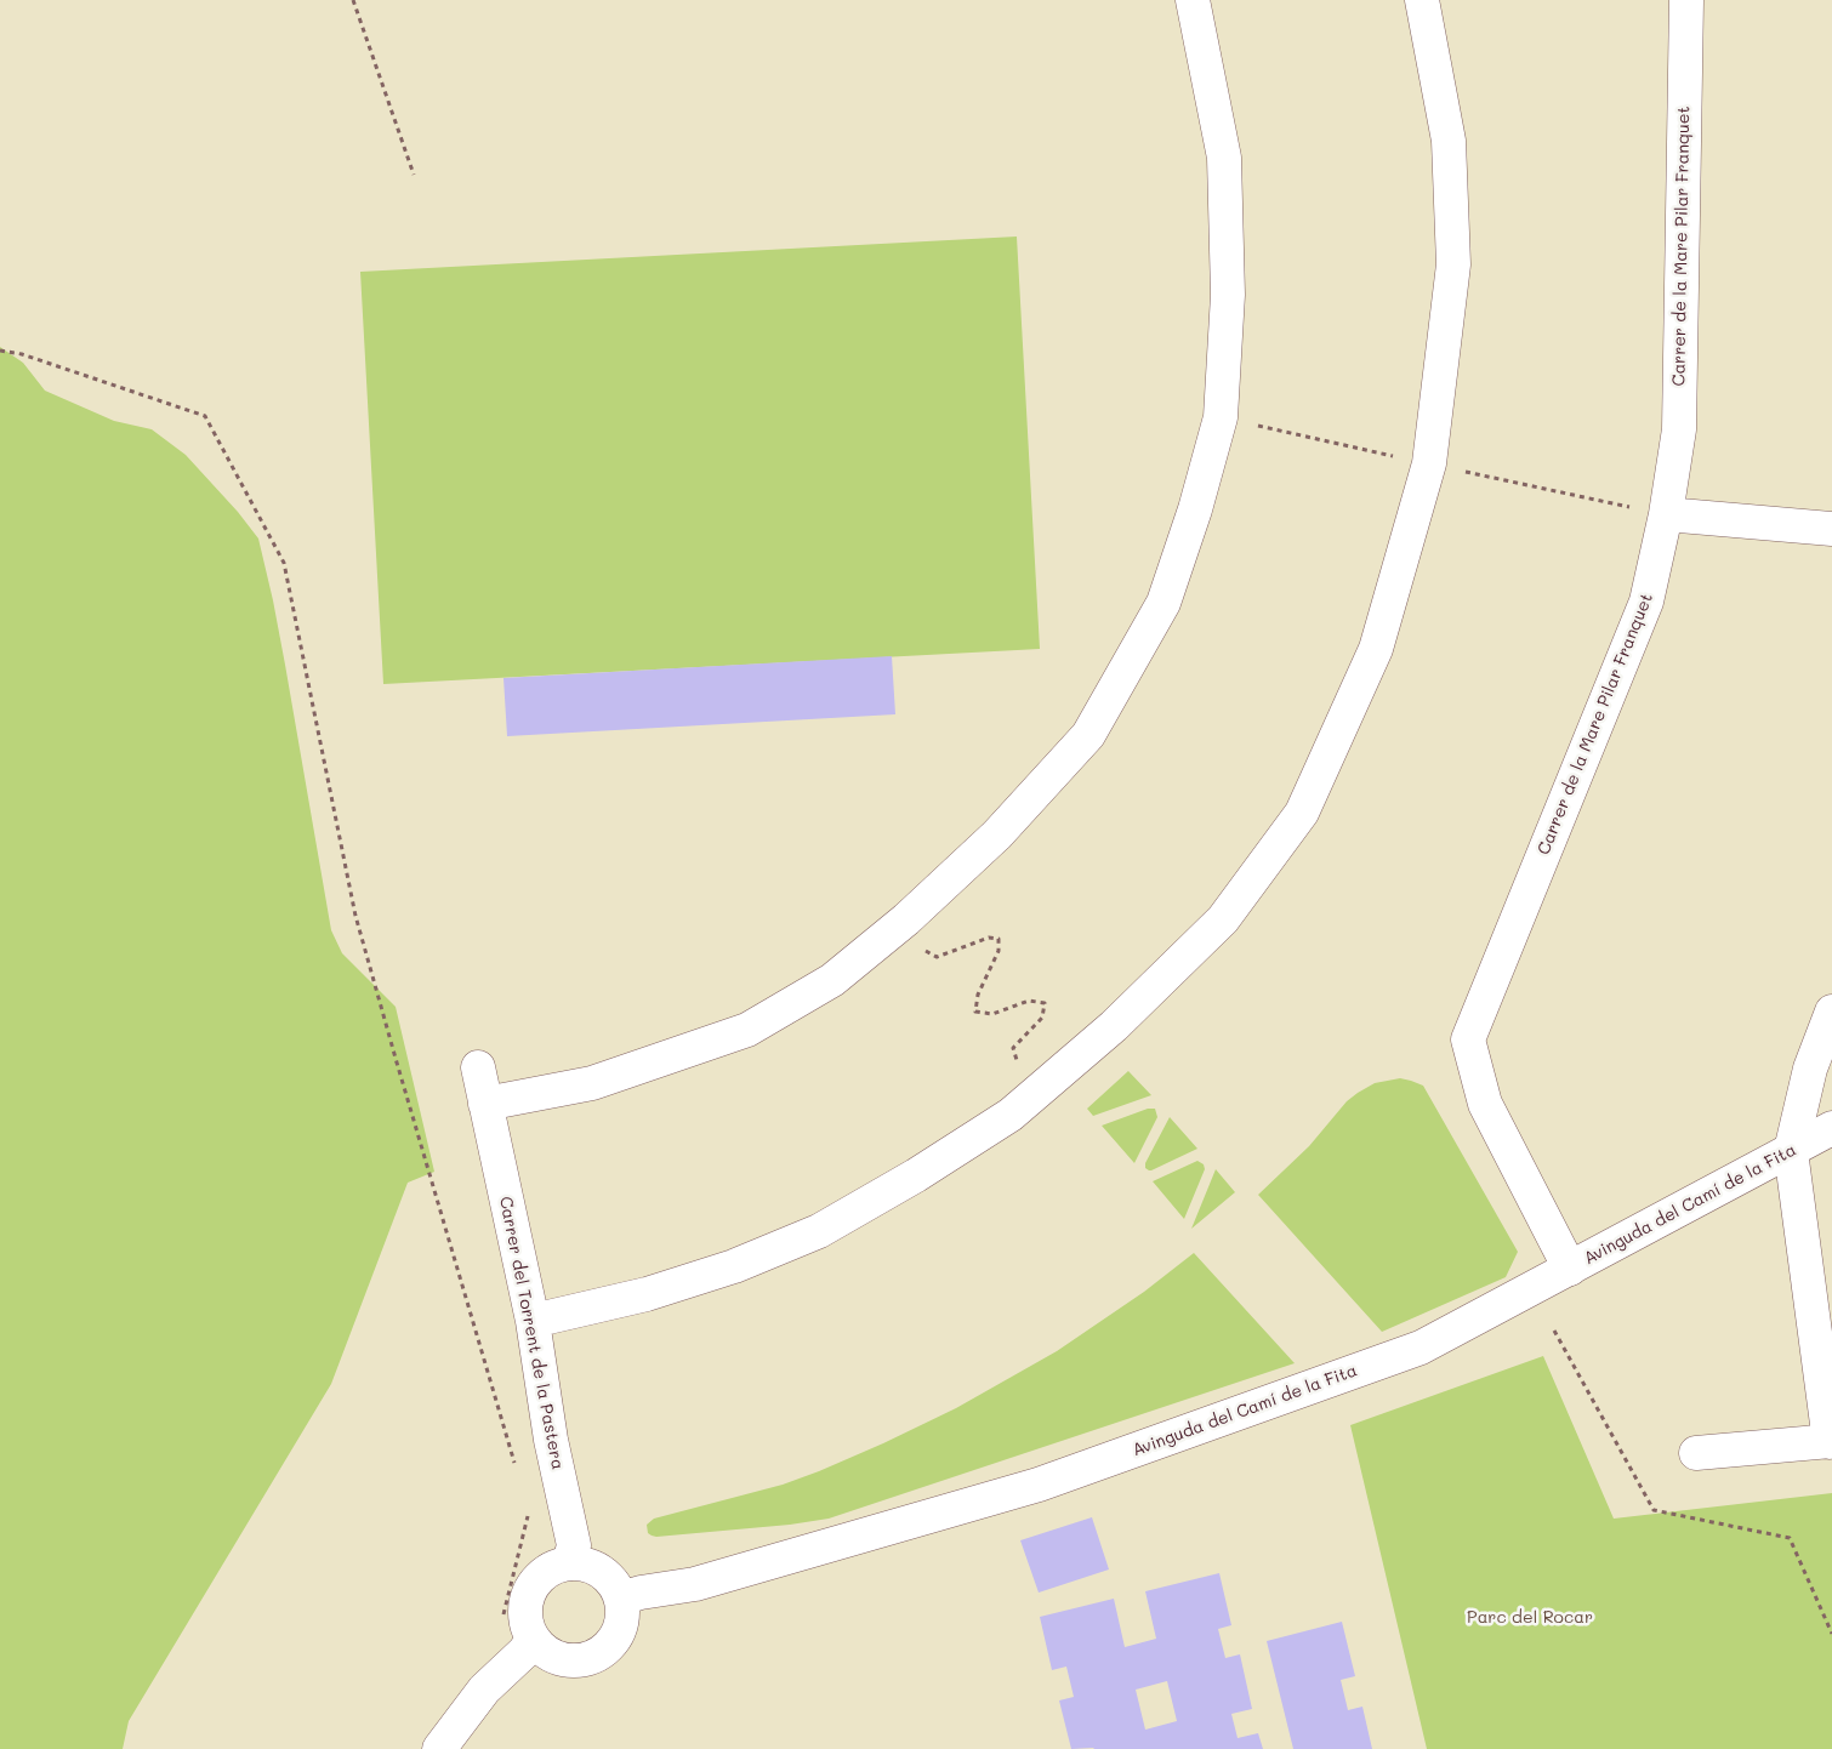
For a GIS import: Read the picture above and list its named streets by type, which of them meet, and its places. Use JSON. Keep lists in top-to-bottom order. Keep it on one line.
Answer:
{"streets":{"street":["Carrer de la Mare Pilar Franquet","Avinguda del Camí de la Fita","Carrer del Torrent de la Pastera"]},"crossings":[["Carrer de la Mare Pilar Franquet","Avinguda del Camí de la Fita"],["Avinguda del Camí de la Fita","Carrer del Torrent de la Pastera"]],"parks":["Parc del Rocar"]}
